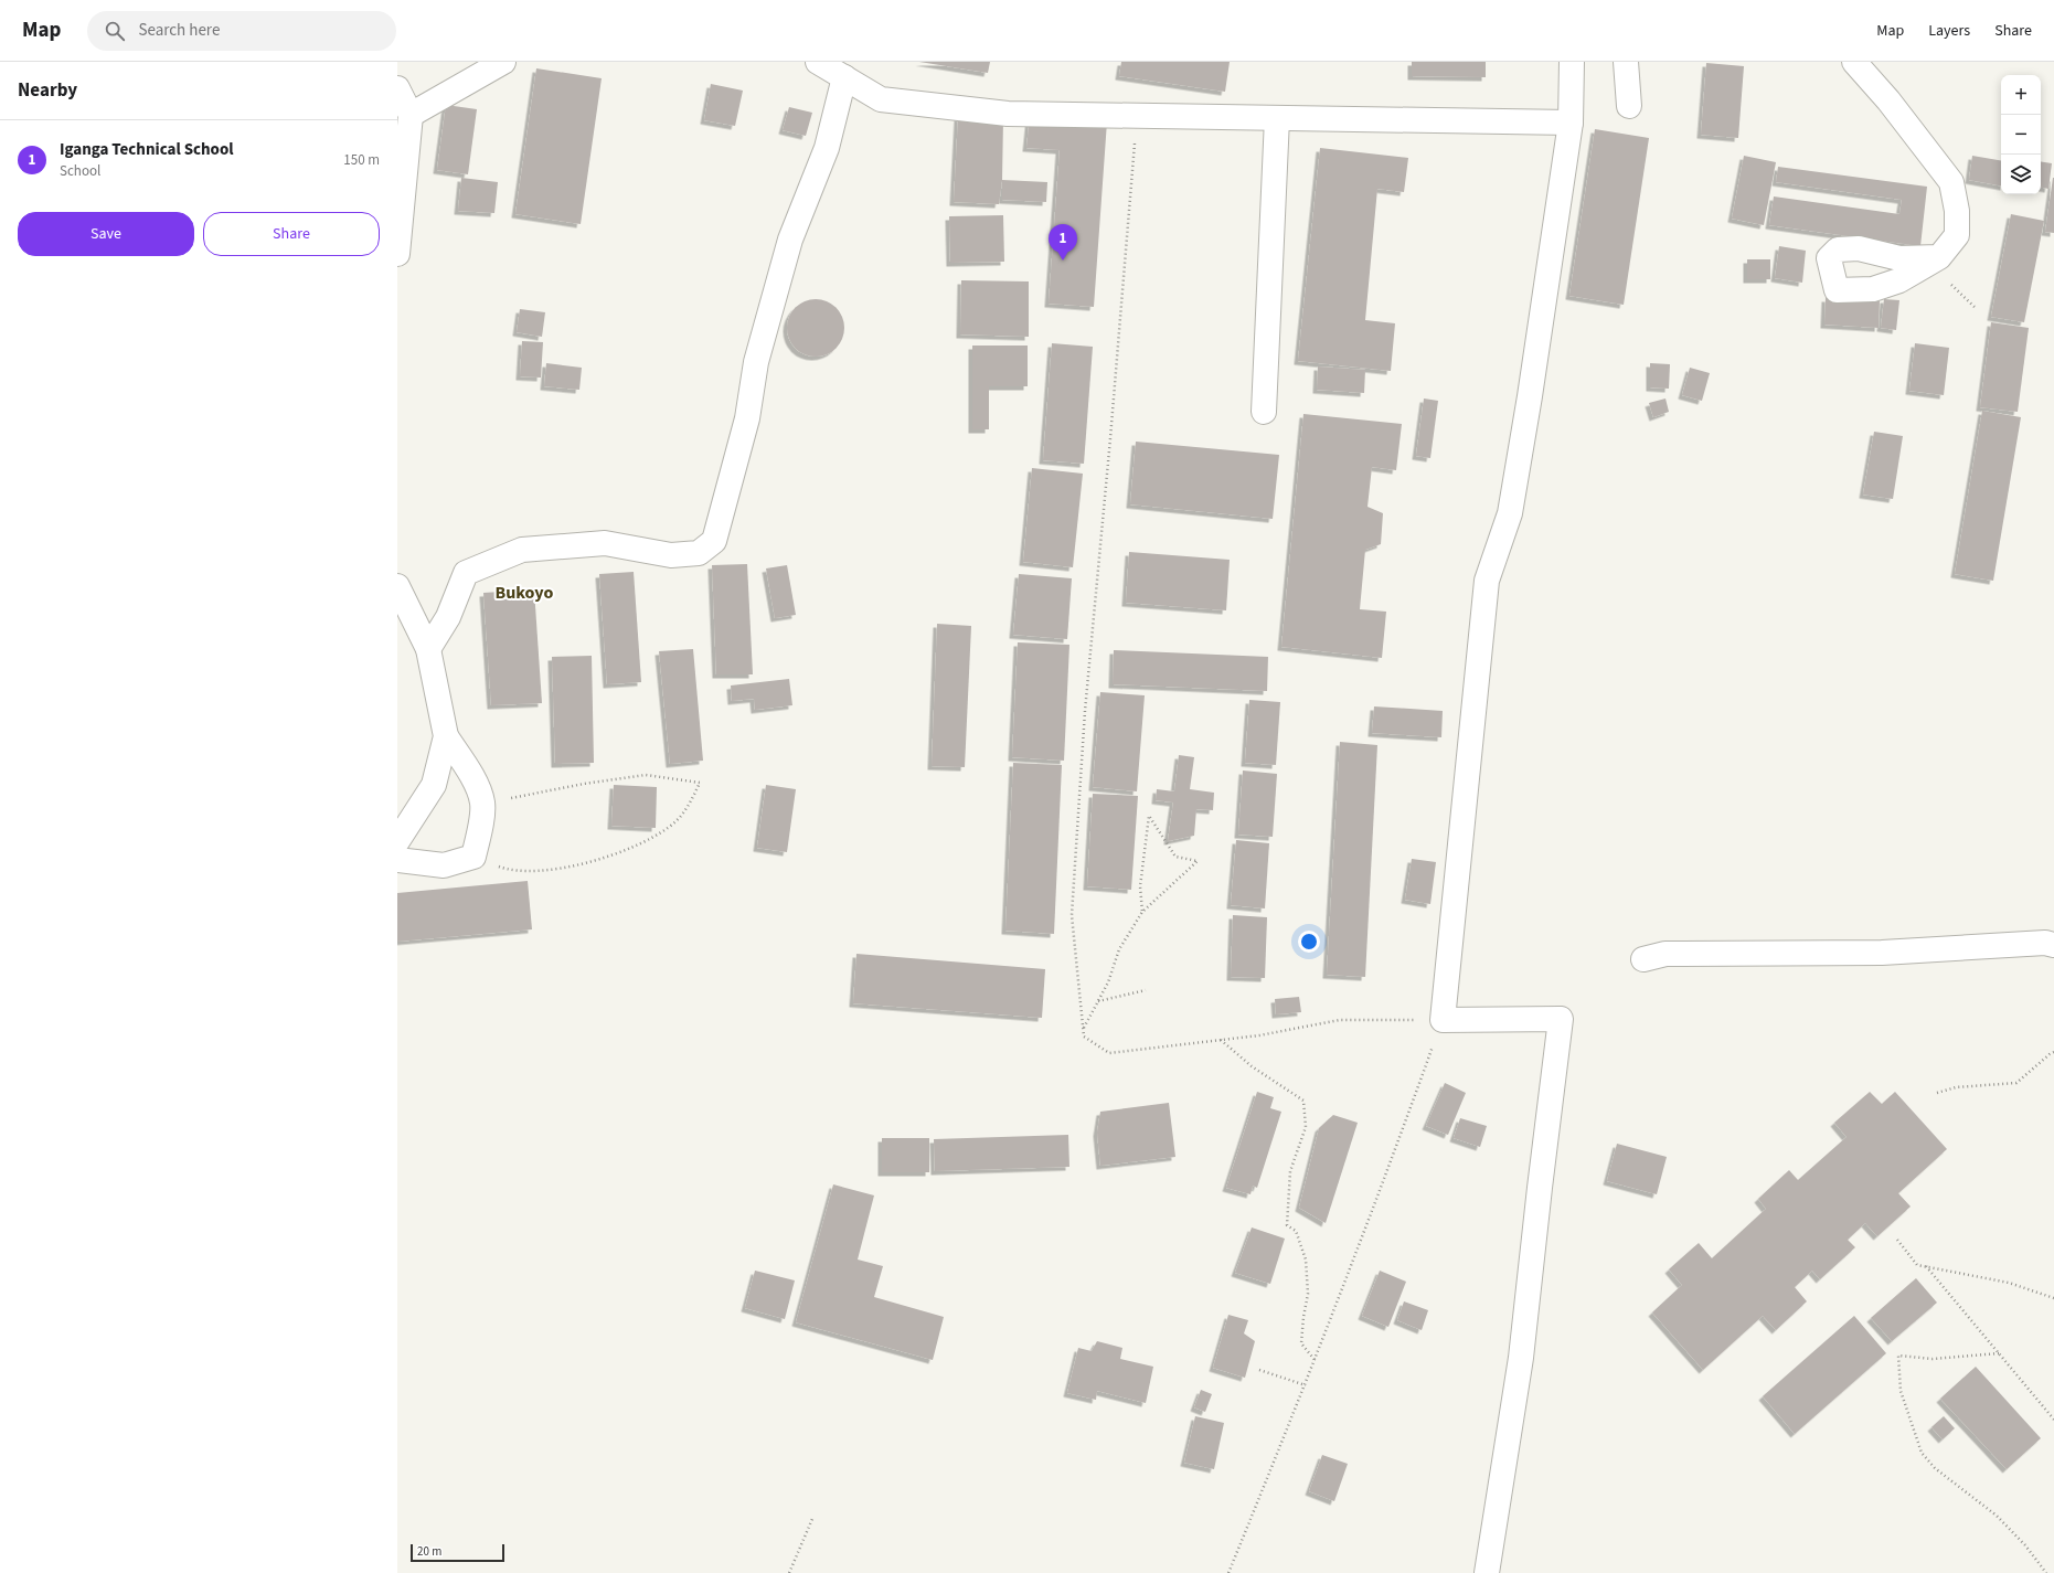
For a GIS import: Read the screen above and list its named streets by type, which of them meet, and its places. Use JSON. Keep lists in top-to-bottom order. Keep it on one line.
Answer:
{"districts":["Bukoyo"],"scale_bar":"20 m","page":{"header":"Map","search":"Search here","nav":["Map","Layers","Share"],"heading":"Nearby","map_buttons":["+","−"],"list":[{"mark":"1","name":"Iganga Technical School","note":"School","value":"150 m"}],"buttons":["Save","Share"],"pins":"1","scale":"20 m"}}
